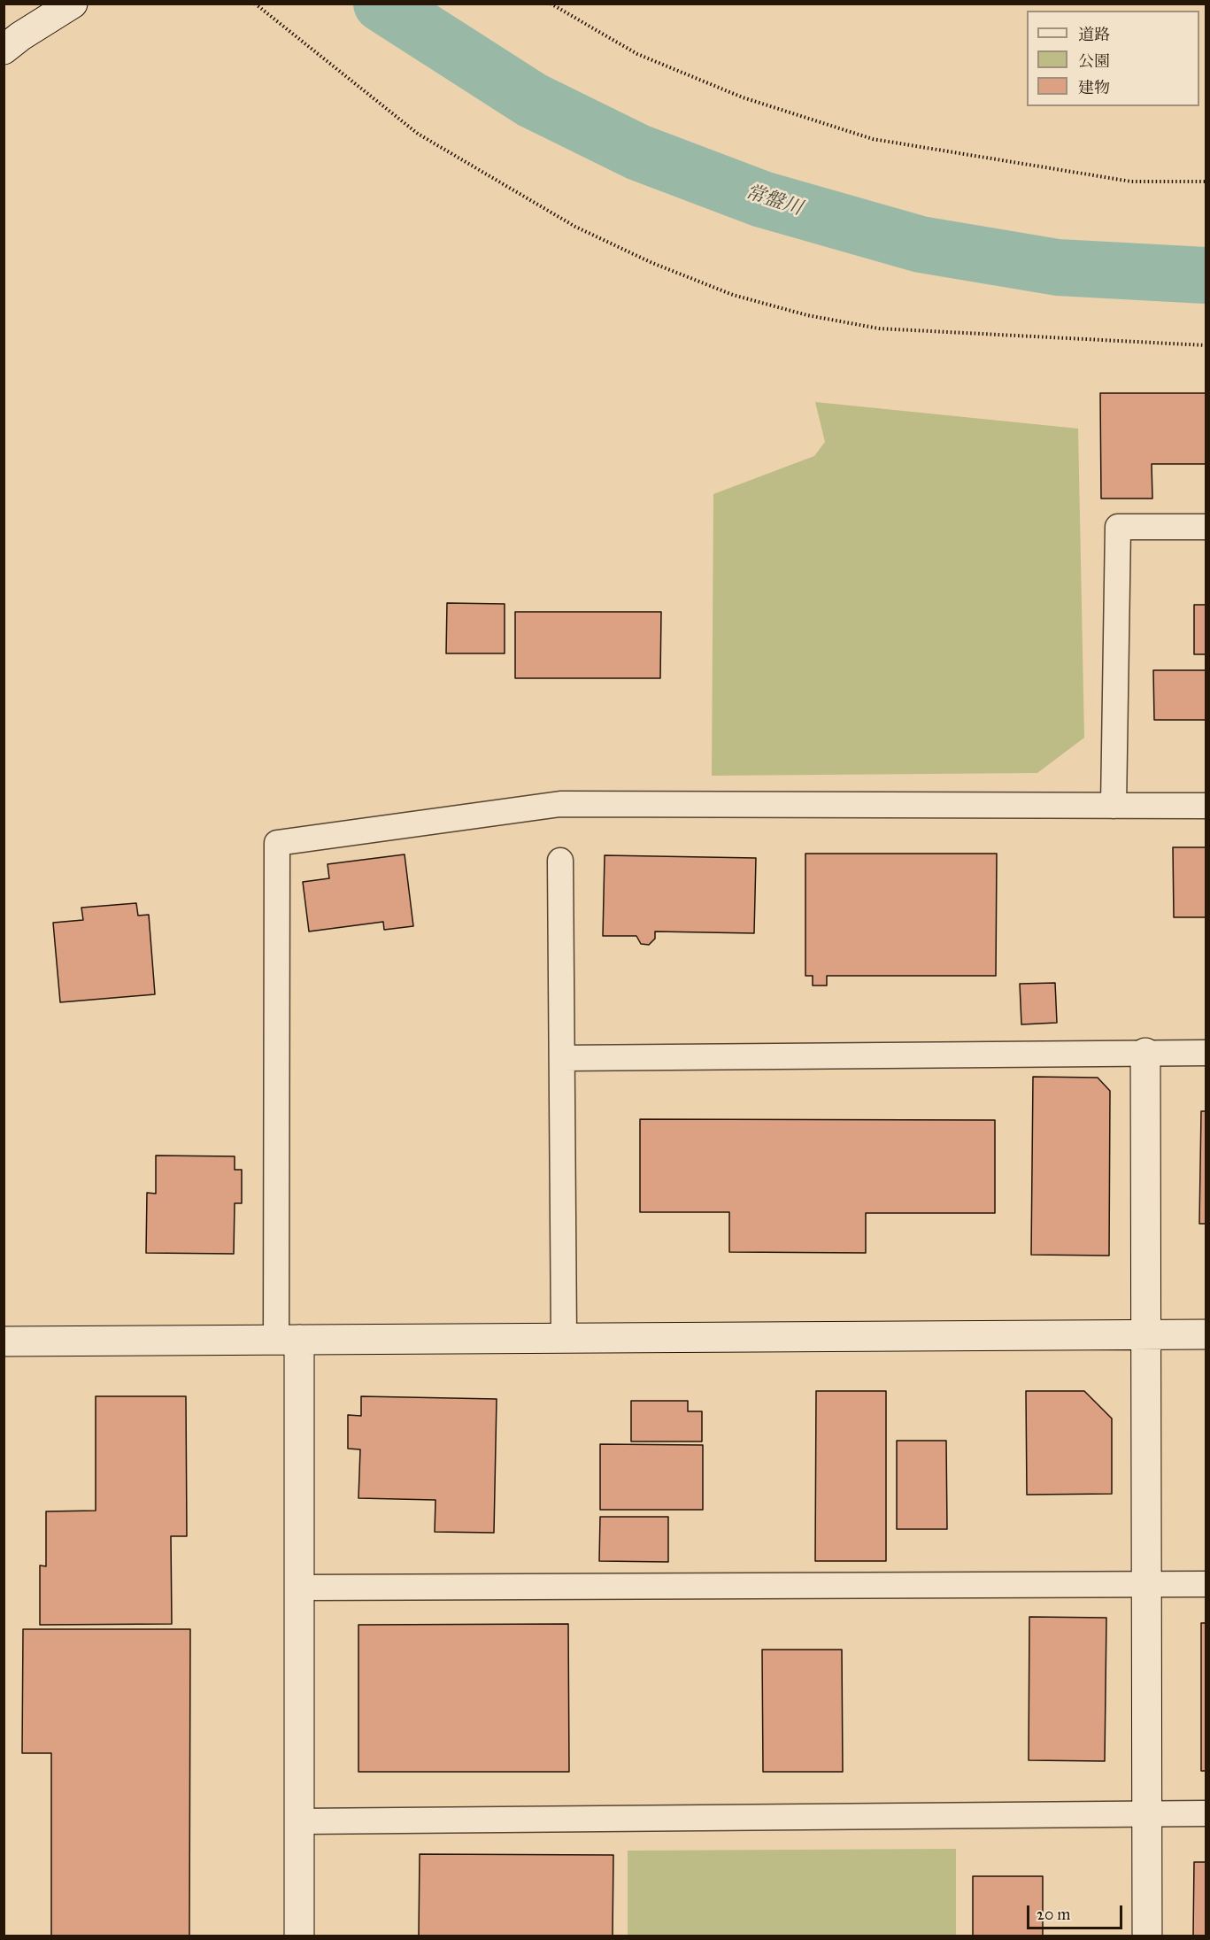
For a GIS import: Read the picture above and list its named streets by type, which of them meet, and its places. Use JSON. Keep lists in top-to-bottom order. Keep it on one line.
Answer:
{"water":["常盤川"],"legend":["道路","公園","建物"],"scale_bar":"20 m"}
